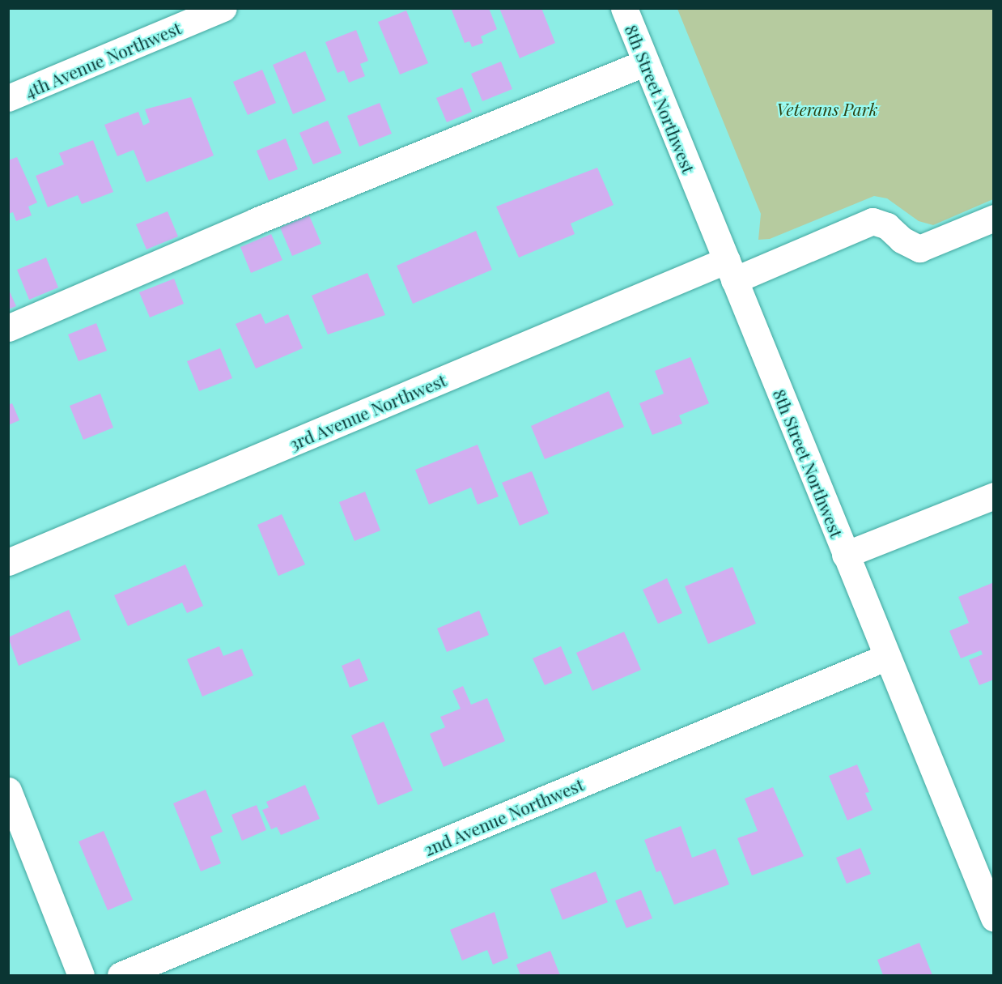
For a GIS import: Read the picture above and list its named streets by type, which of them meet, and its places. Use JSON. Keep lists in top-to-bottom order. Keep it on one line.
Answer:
{"streets":{"street":["4th Avenue Northwest","8th Street Northwest","3rd Avenue Northwest","2nd Avenue Northwest"]},"crossings":[["8th Street Northwest","3rd Avenue Northwest"],["8th Street Northwest","2nd Avenue Northwest"]],"parks":["Veterans Park"]}
